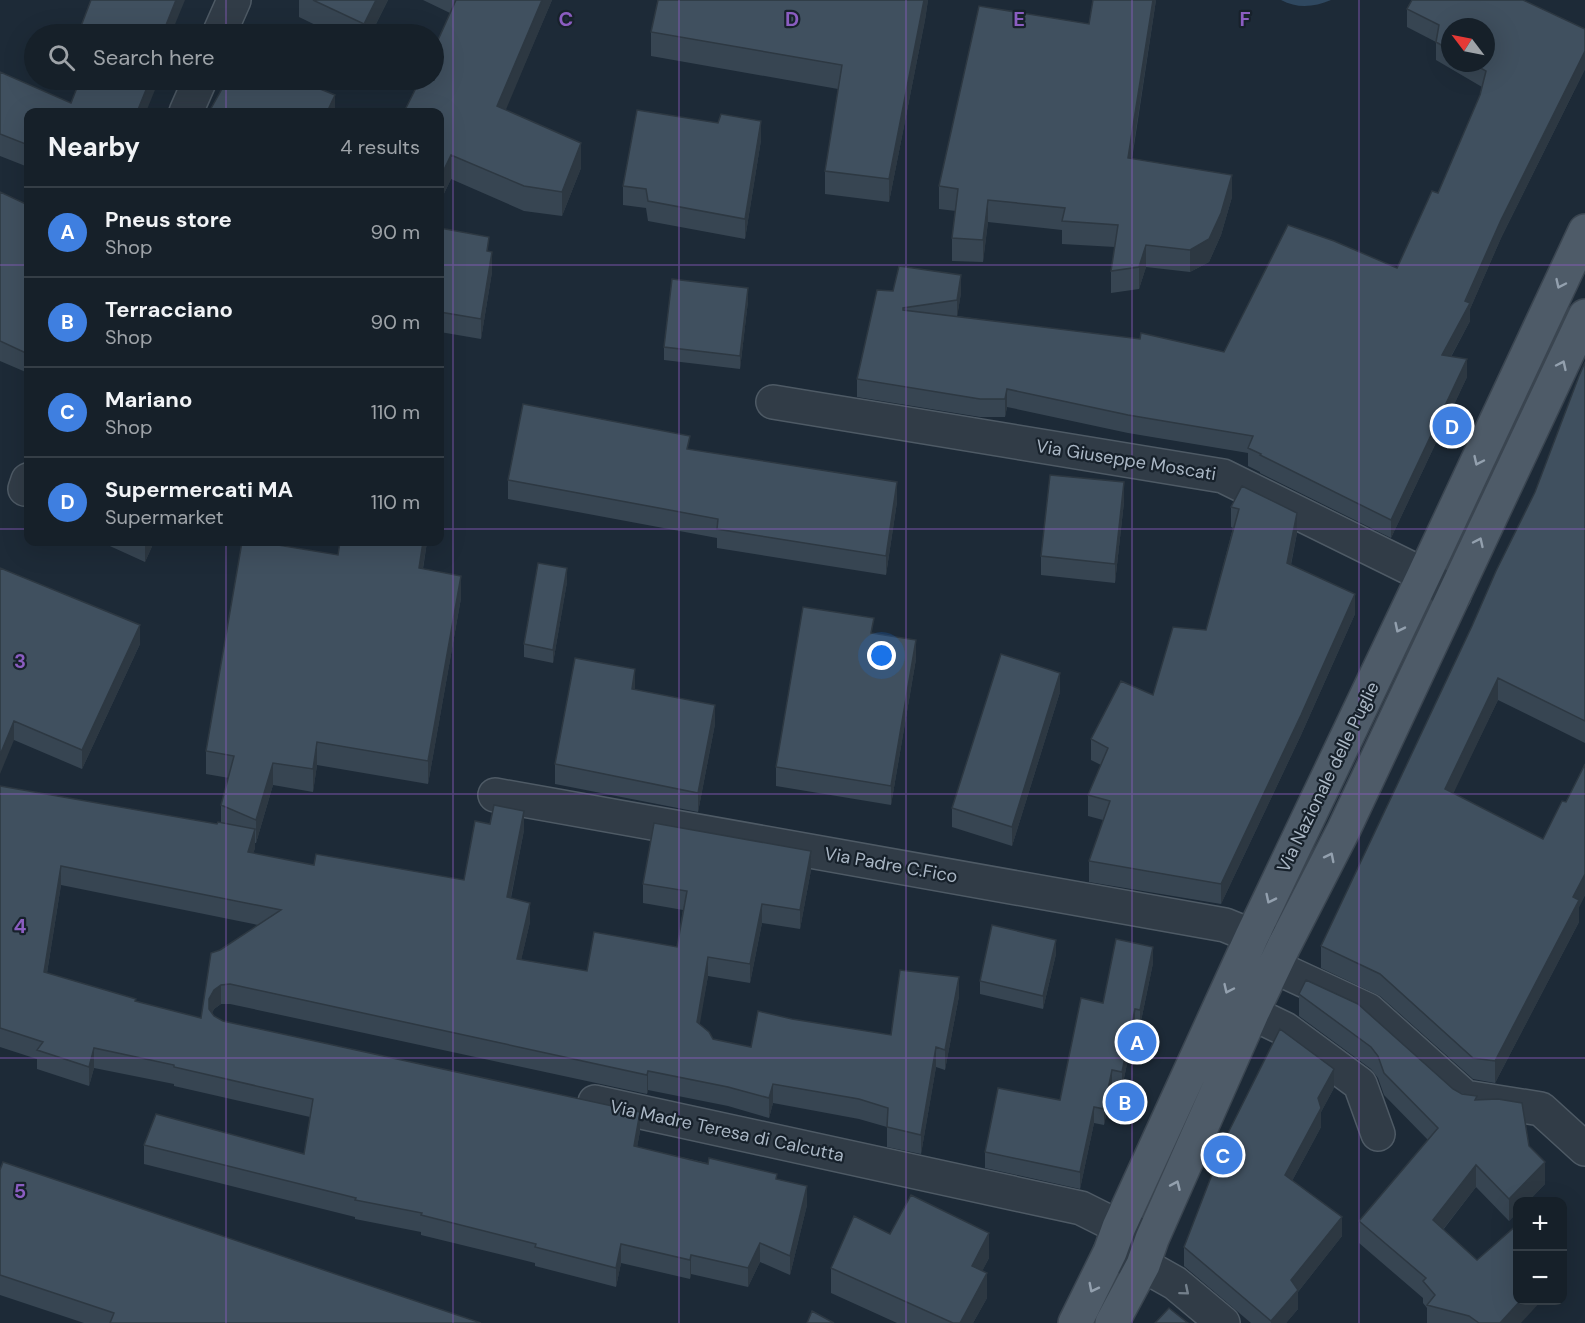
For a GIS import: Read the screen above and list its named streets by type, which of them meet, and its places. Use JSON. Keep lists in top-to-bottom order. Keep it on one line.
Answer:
{"streets":{"main road":["Via Nazionale delle Puglie"],"street":["Via Giuseppe Moscati","Via Padre C.Fico","Via Madre Teresa di Calcutta"]},"crossings":[["Via Giuseppe Moscati","Via Nazionale delle Puglie"],["Via Nazionale delle Puglie","Via Padre C.Fico"],["Via Nazionale delle Puglie","Via Madre Teresa di Calcutta"]],"north":"top left","page":{"search":"Search here","heading":["Nearby","4 results"],"list":[{"mark":"A","name":"Pneus store","note":"Shop","value":"90 m"},{"mark":"B","name":"Terracciano","note":"Shop","value":"90 m"},{"mark":"C","name":"Mariano","note":"Shop","value":"110 m"},{"mark":"D","name":"Supermercati MA","note":"Supermarket","value":"110 m"}],"pins":["D","A","B","C"],"map_buttons":["+","−"]},"grid":{"columns":["C","D","E","F"],"rows":["3","4","5"]}}
